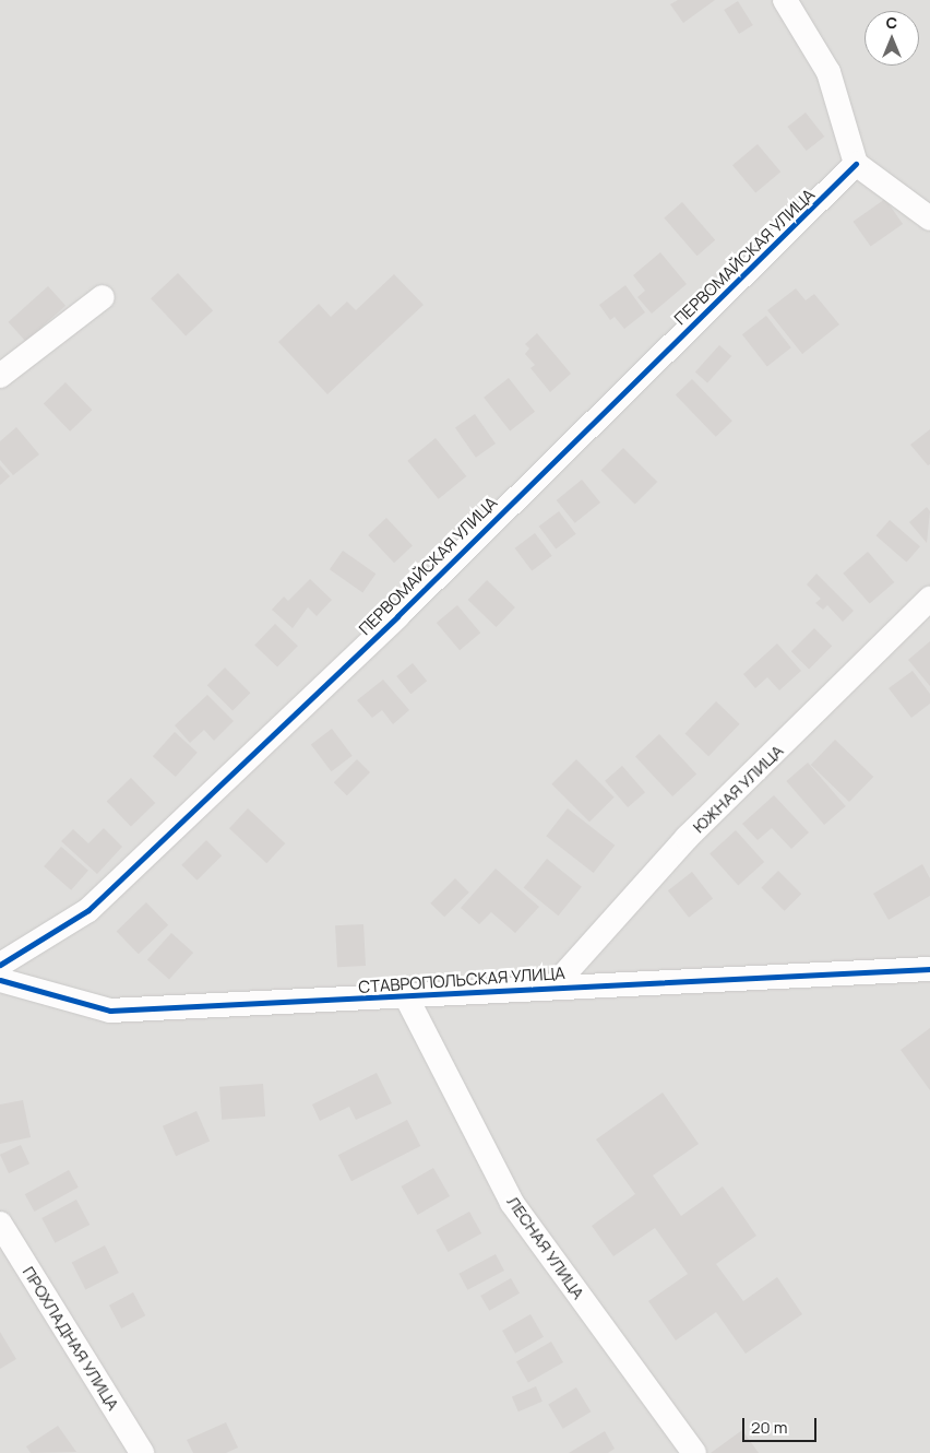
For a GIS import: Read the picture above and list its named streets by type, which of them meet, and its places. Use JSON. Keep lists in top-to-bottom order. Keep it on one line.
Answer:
{"streets":{"street":["ПЕРВОМАЙСКАЯ УЛИЦА","ЮЖНАЯ УЛИЦА","СТАВРОПОЛЬСКАЯ УЛИЦА","ЛЕСНАЯ УЛИЦА","ПРОХЛАДНАЯ УЛИЦА"]},"crossings":[["ЮЖНАЯ УЛИЦА","СТАВРОПОЛЬСКАЯ УЛИЦА"],["СТАВРОПОЛЬСКАЯ УЛИЦА","ЛЕСНАЯ УЛИЦА"]],"scale_bar":"20 m","north":"top"}
